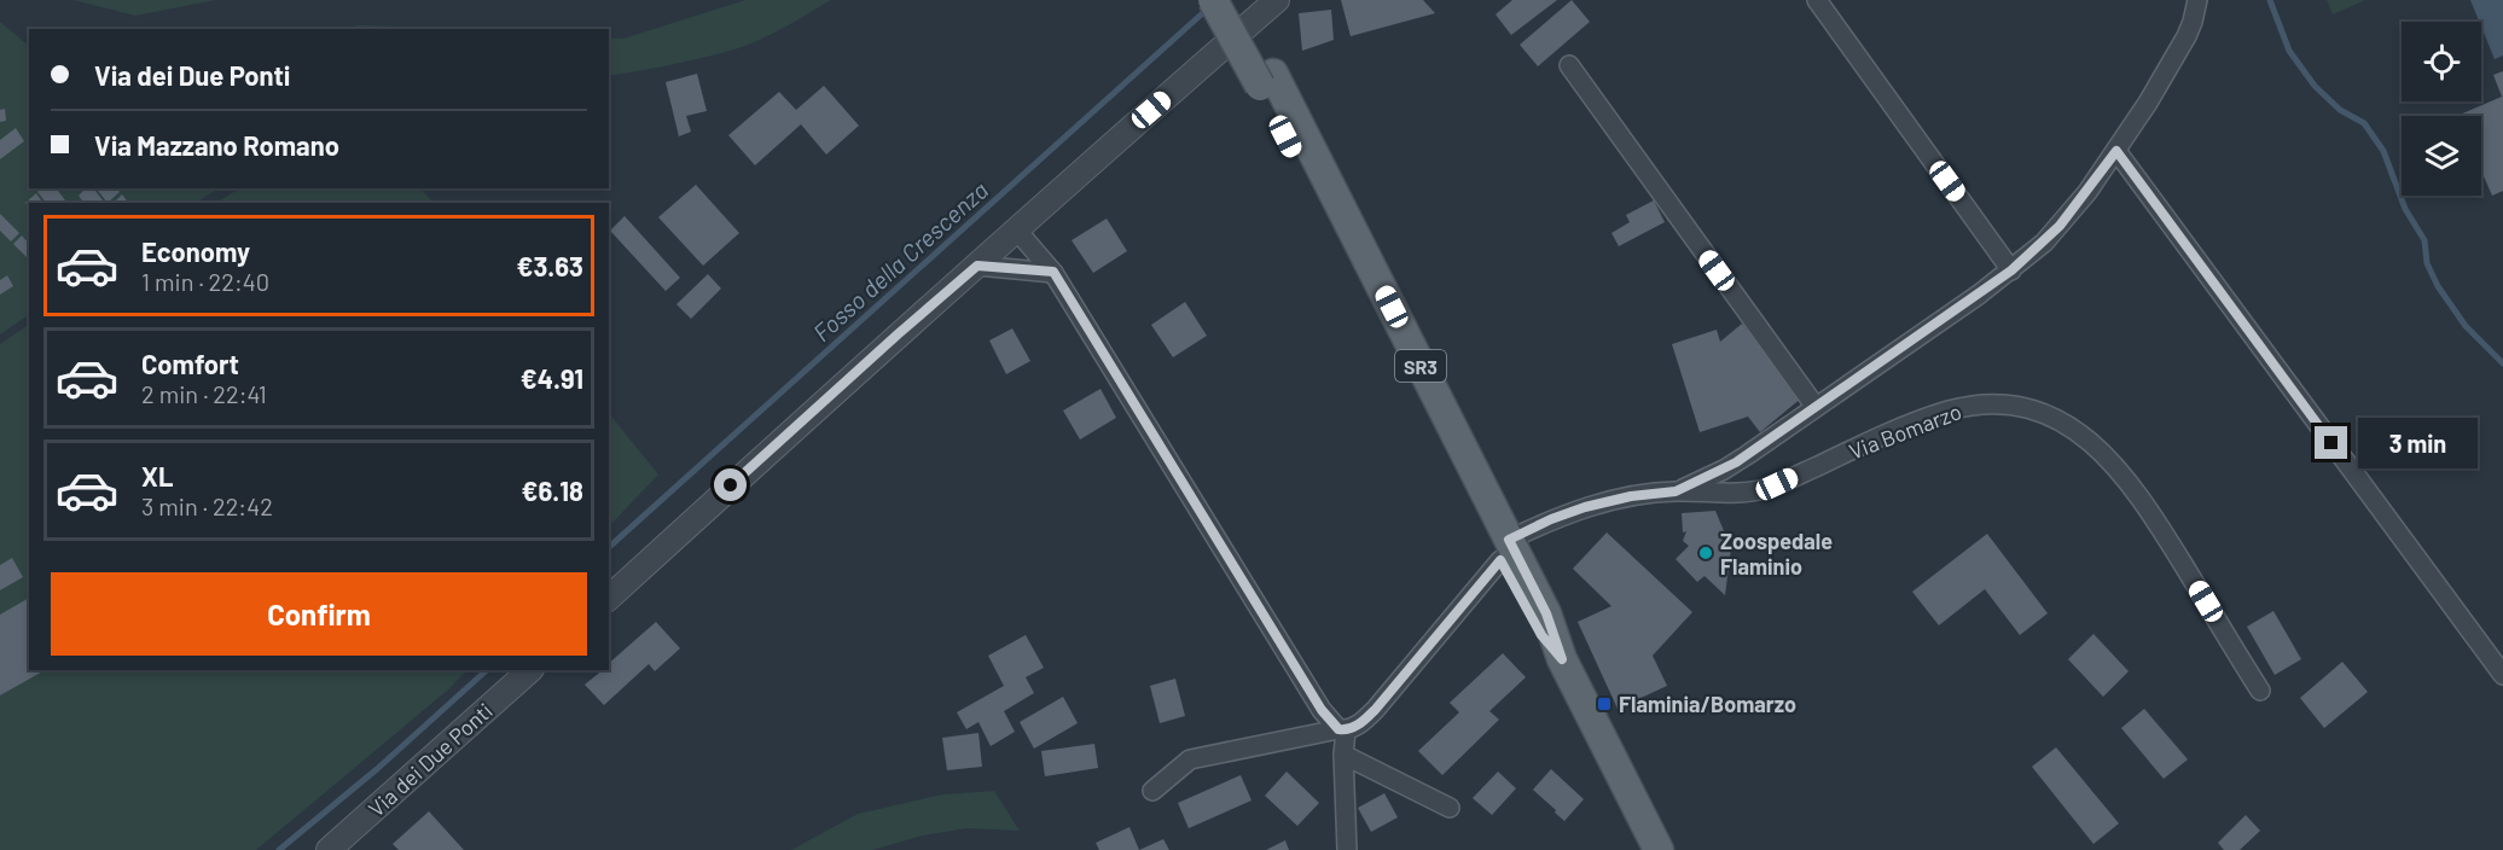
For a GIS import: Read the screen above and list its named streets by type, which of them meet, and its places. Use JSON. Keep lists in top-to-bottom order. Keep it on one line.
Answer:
{"streets":{"main road":["SR3"],"street":["Via Bomarzo","Via dei Due Ponti"]},"crossings":[["SR3","Via Bomarzo"]],"water":["Fosso della Crescenza"],"places":{"other":["Zoospedale Flaminio"],"transit":["Flaminia/Bomarzo"]},"page":{"banner":["Via dei Due Ponti","Via Mazzano Romano"],"list":[{"name":"Economy","note":"1 min · 22:40","value":"€3.63"},{"name":"Comfort","note":"2 min · 22:41","value":"€4.91"},{"name":"XL","note":"3 min · 22:42","value":"€6.18"}],"bubble":"3 min","buttons":"Confirm"}}
